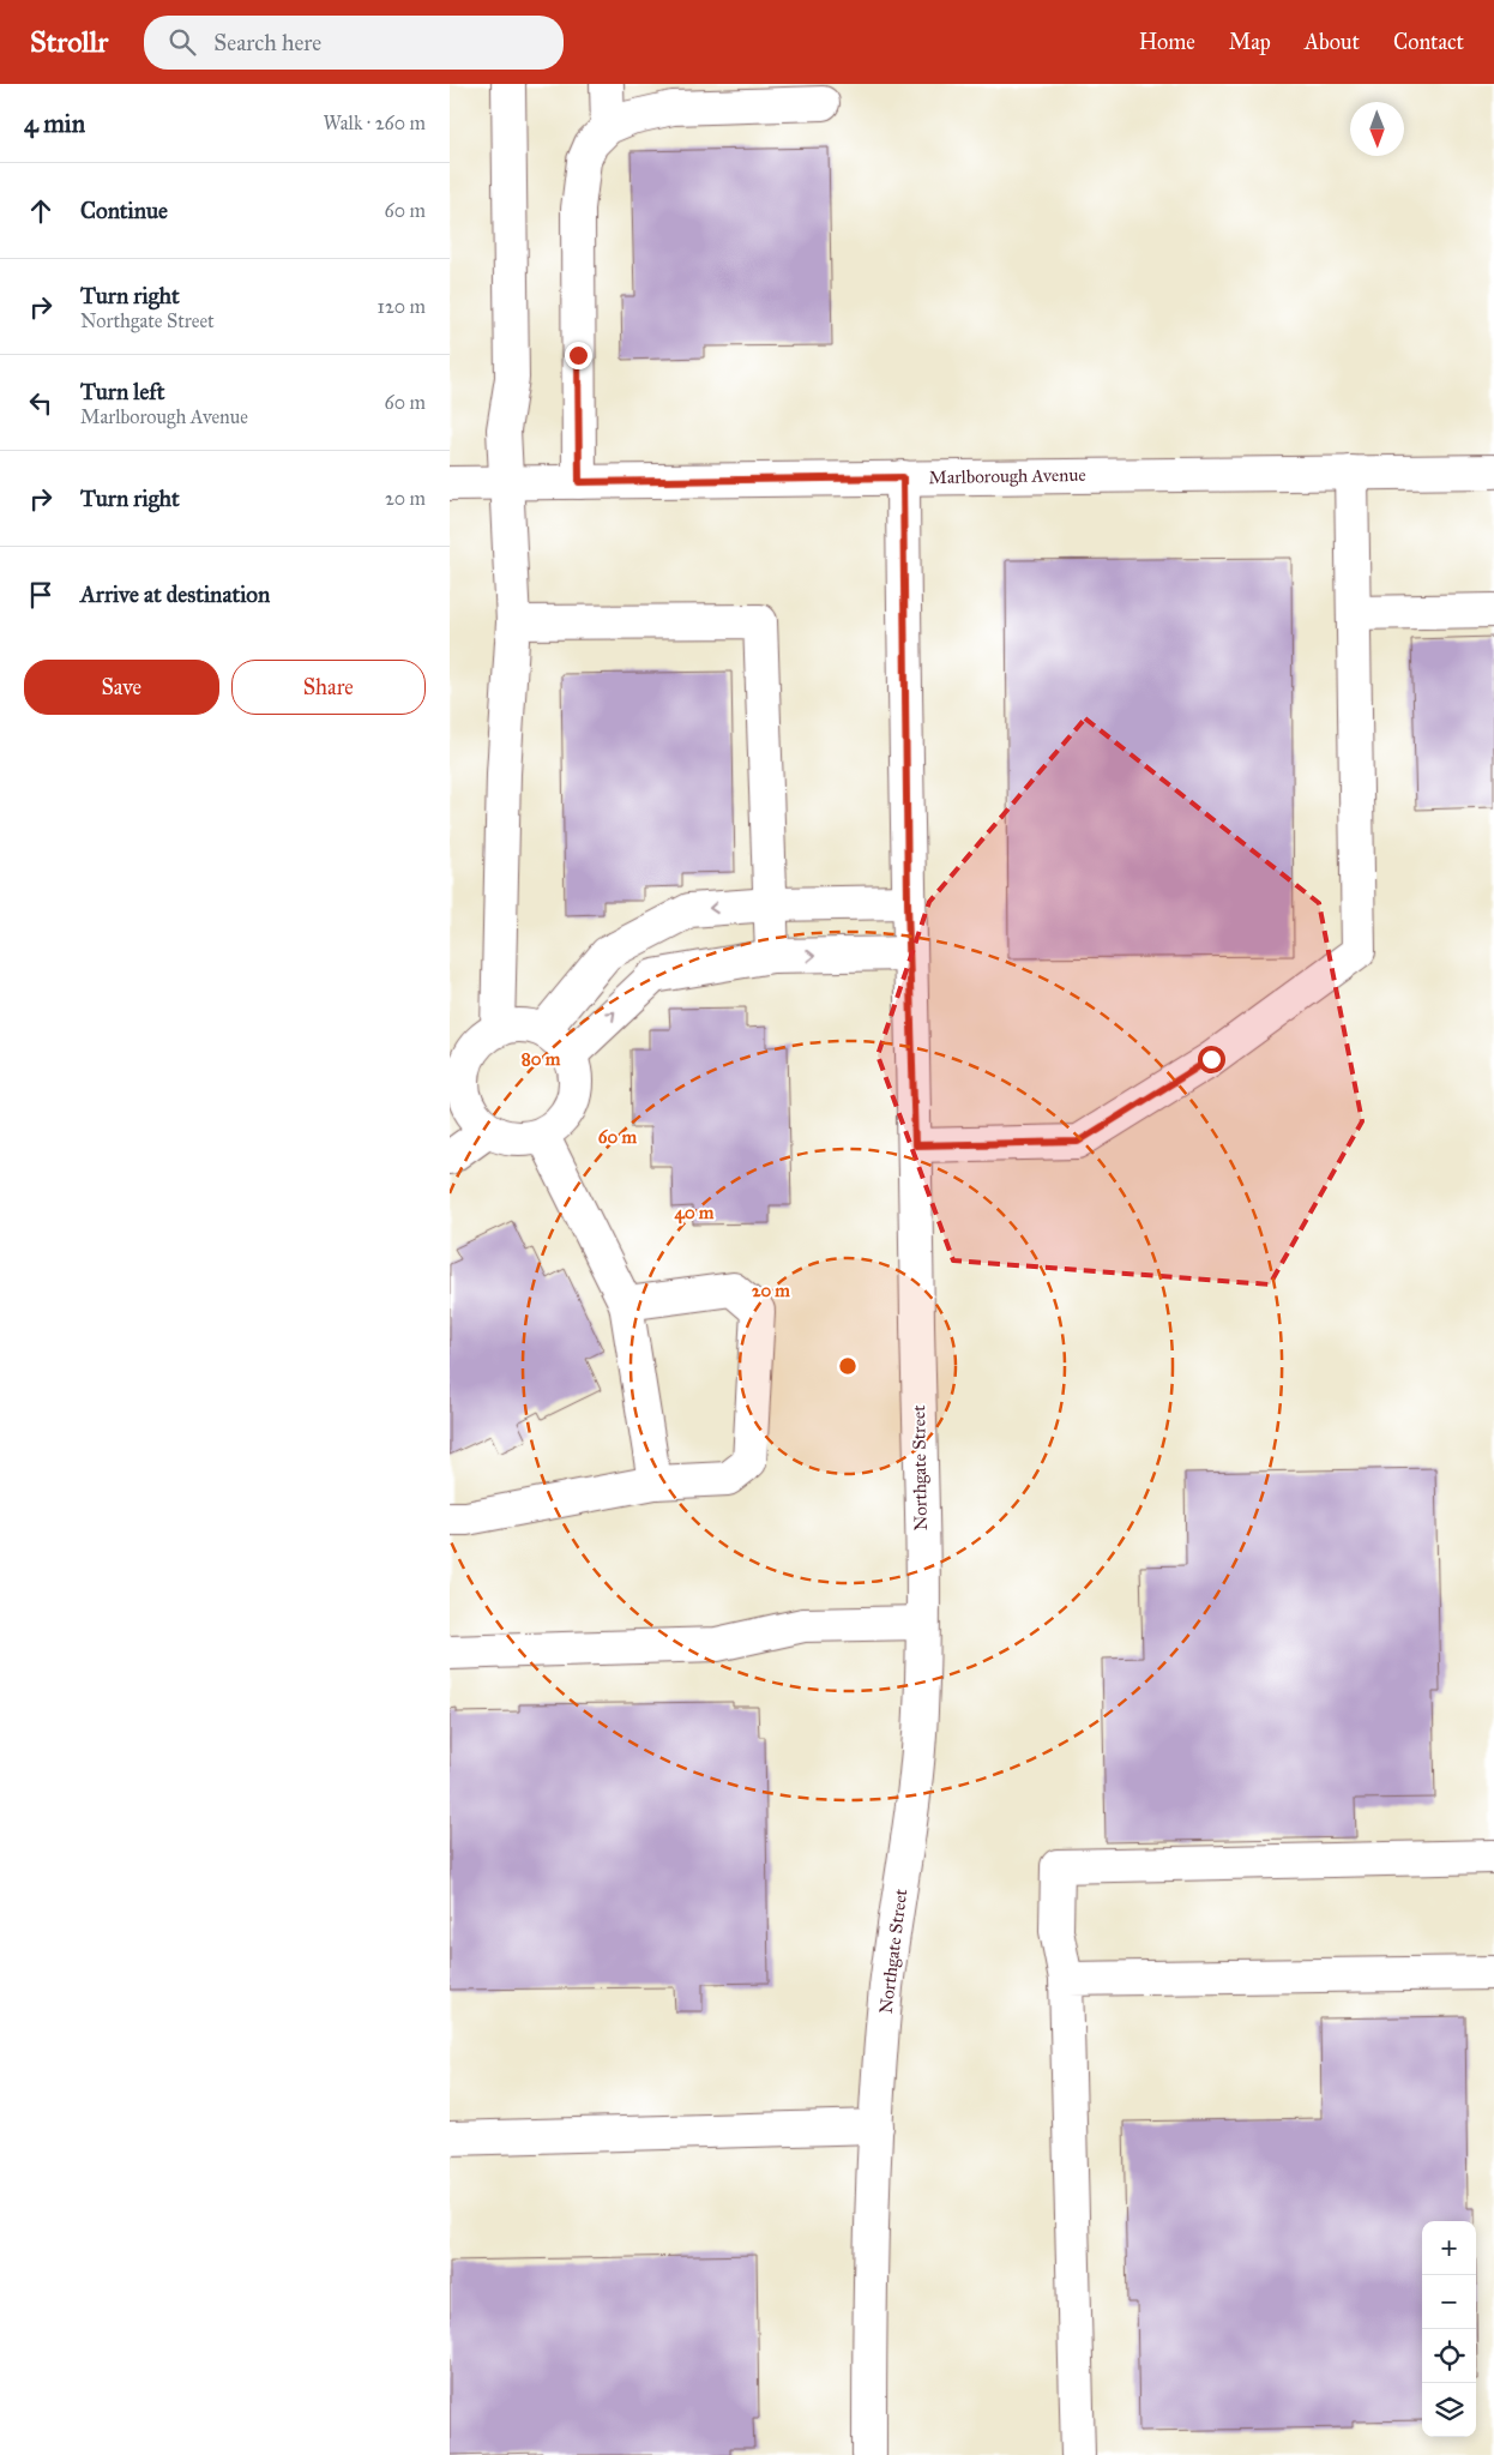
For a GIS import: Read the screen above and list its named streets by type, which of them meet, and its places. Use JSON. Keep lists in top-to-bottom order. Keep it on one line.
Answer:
{"streets":{"street":["Marlborough Avenue","Northgate Street"]},"crossings":[["Marlborough Avenue","Northgate Street"]],"north":"bottom","page":{"header":"Strollr","search":"Search here","nav":["Home","Map","About","Contact"],"heading":["4 min","Walk · 260 m"],"list":[["Continue","60 m"],["Turn right","Northgate Street","120 m"],["Turn left","Marlborough Avenue","60 m"],["Turn right","20 m"],"Arrive at destination"],"buttons":["Save","Share"],"map_buttons":["+","−"]},"rings":["80 m","60 m","40 m","20 m"]}
